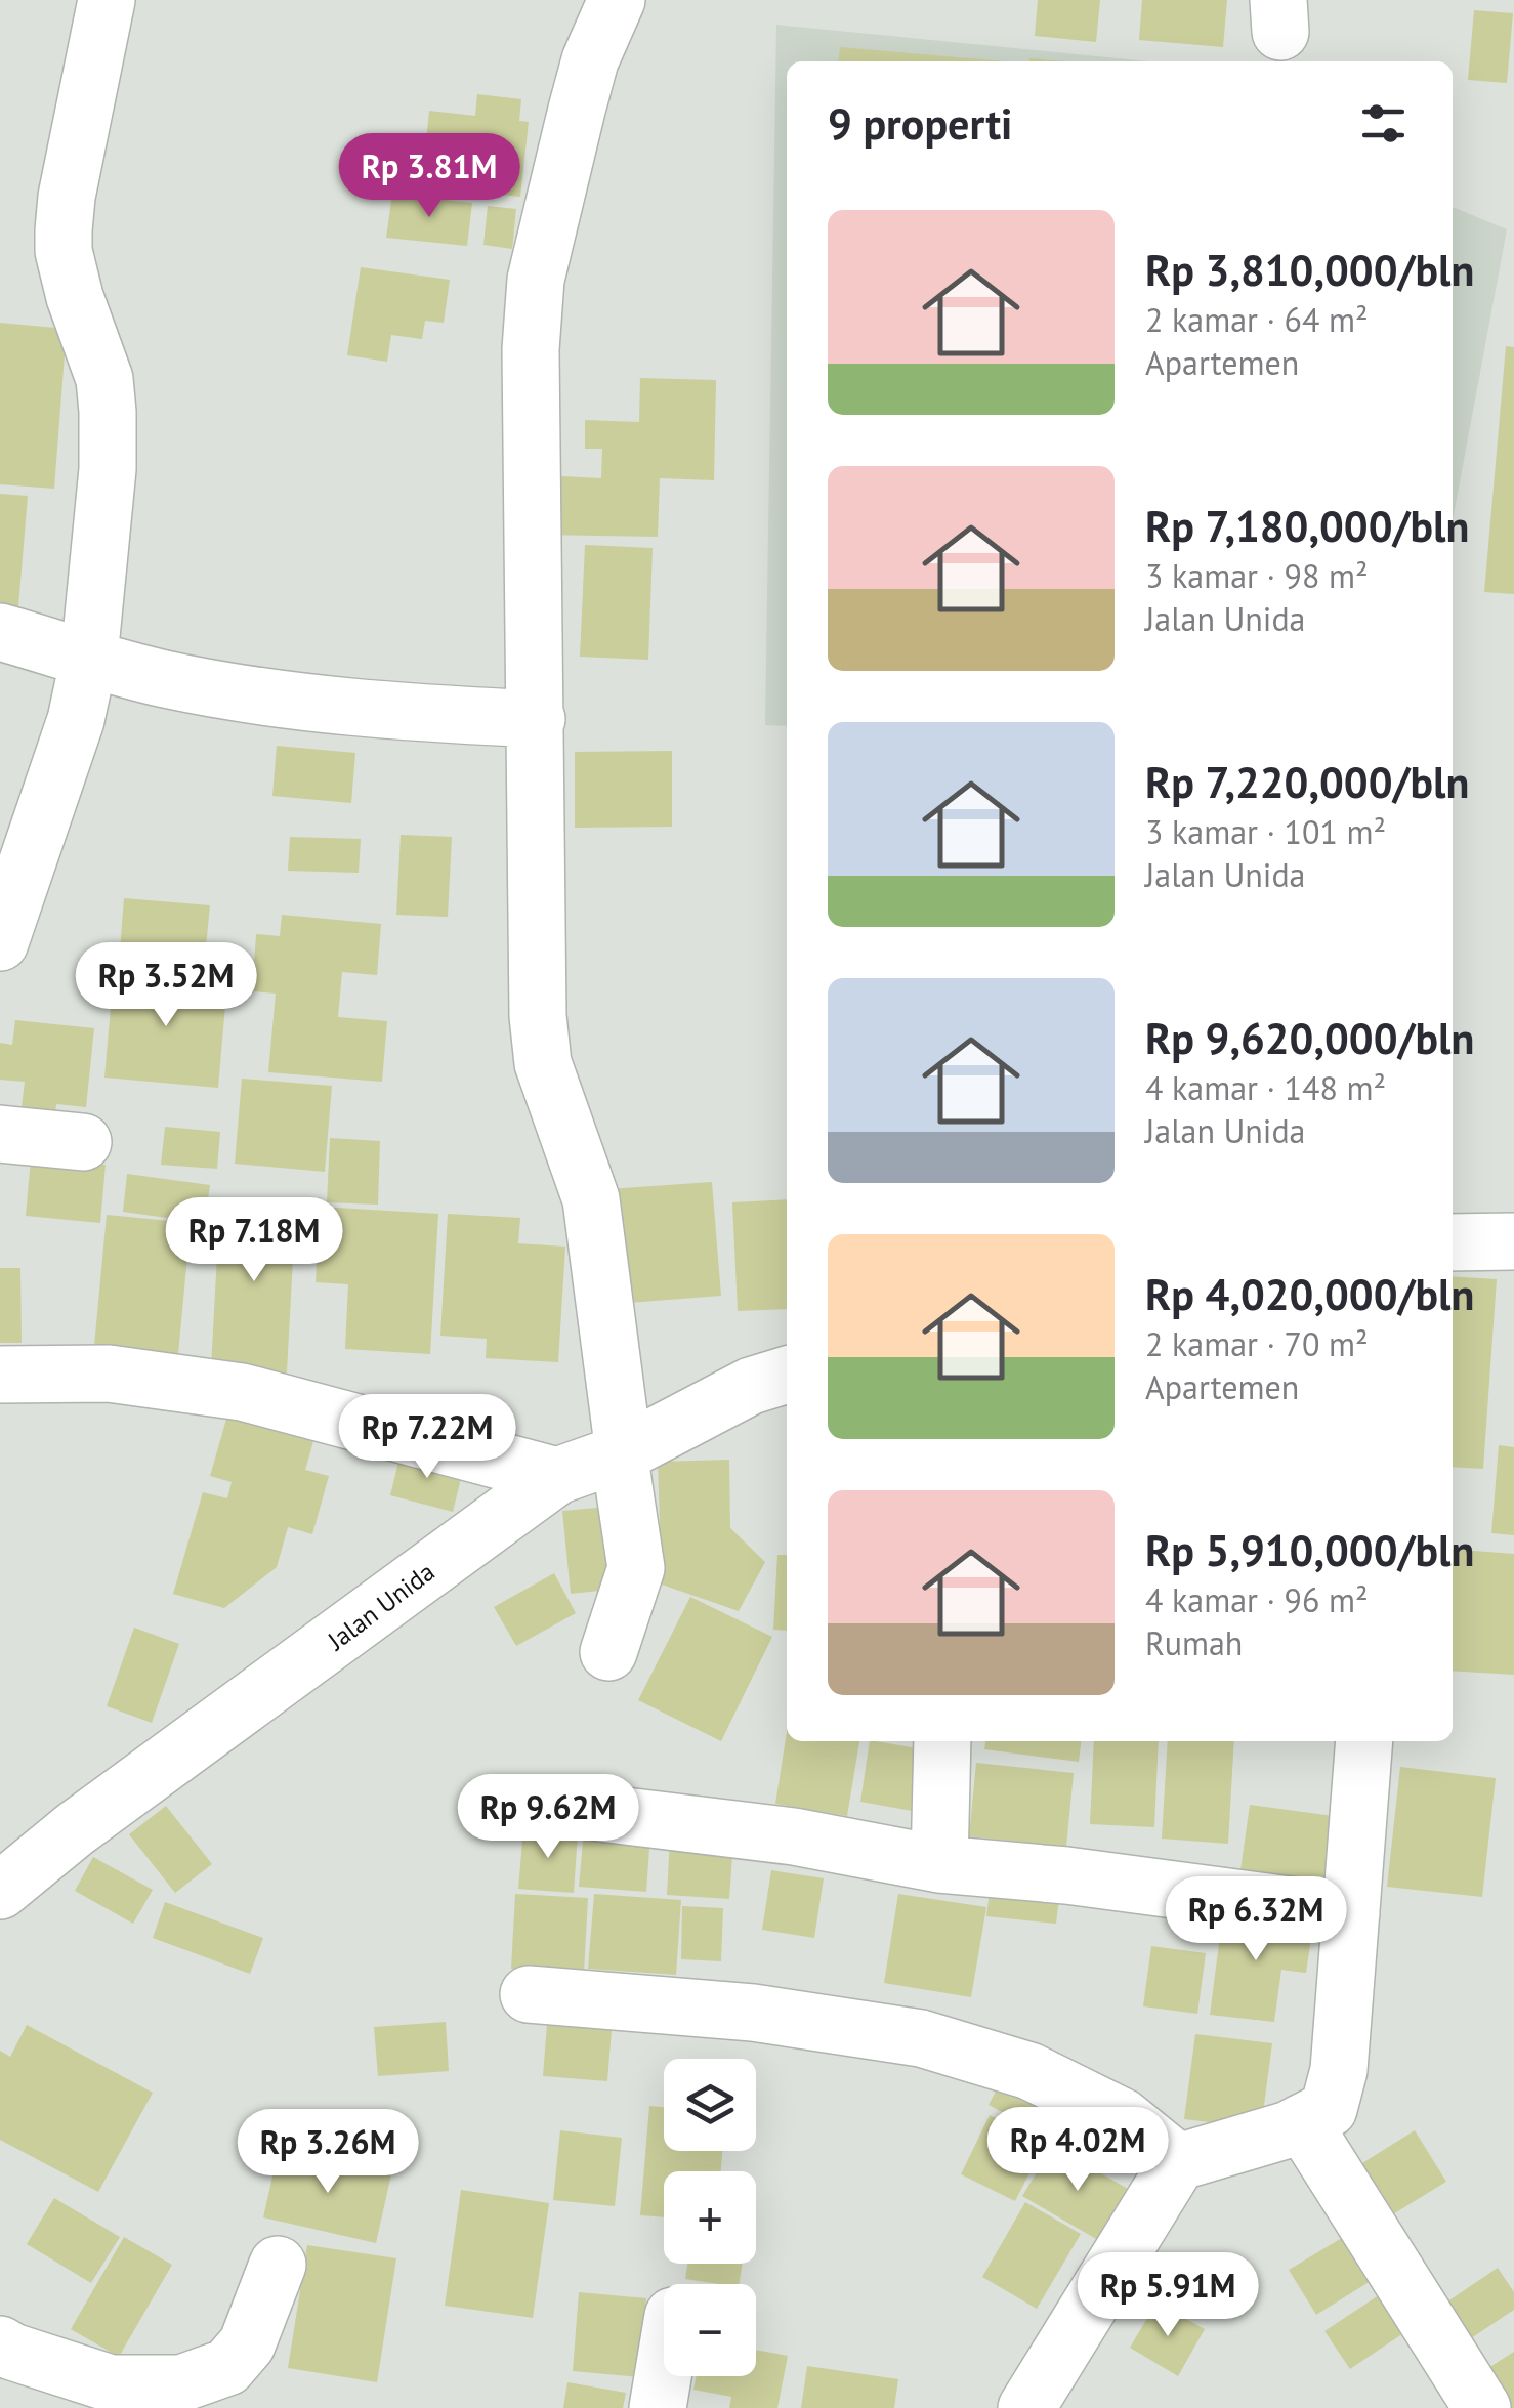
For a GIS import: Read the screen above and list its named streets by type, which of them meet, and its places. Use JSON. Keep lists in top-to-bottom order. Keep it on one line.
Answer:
{"streets":{"street":["Jalan Unida"]},"page":{"heading":"9 properti","price":["Rp 3.81M","Rp 3.52M","Rp 7.18M","Rp 7.22M","Rp 9.62M","Rp 6.32M","Rp 4.02M","Rp 3.26M","Rp 5.91M"],"list":[{"name":"Rp 3,810,000/bln","note":"2 kamar · 64 m² · Apartemen"},{"name":"Rp 7,180,000/bln","note":"3 kamar · 98 m² · Jalan Unida"},{"name":"Rp 7,220,000/bln","note":"3 kamar · 101 m² · Jalan Unida"},{"name":"Rp 9,620,000/bln","note":"4 kamar · 148 m² · Jalan Unida"},{"name":"Rp 4,020,000/bln","note":"2 kamar · 70 m² · Apartemen"},{"name":"Rp 5,910,000/bln","note":"4 kamar · 96 m² · Rumah"}],"map_buttons":["+","−"]}}
